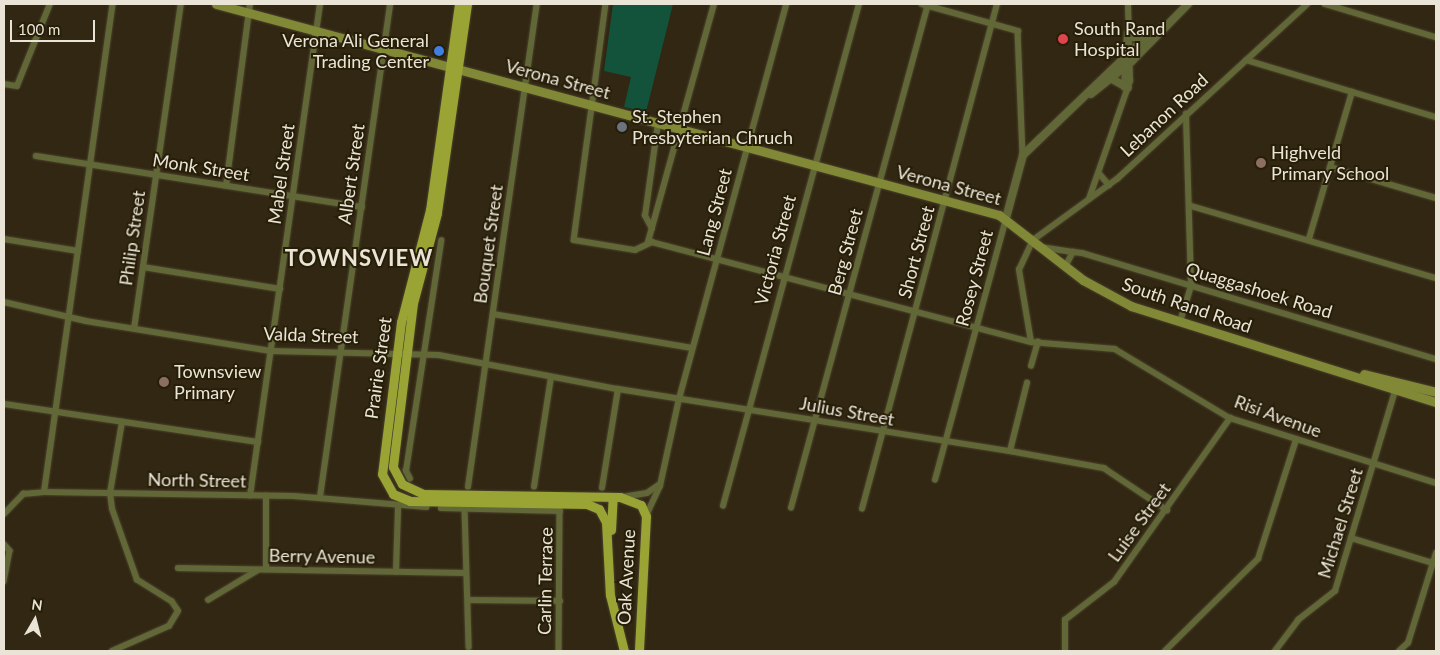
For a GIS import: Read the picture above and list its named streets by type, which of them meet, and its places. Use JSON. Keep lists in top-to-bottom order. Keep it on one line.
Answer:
{"streets":{"main road":["Verona Street","South Rand Road","Prairie Street","Oak Avenue"],"street":["Lebanon Road","Monk Street","Mabel Street","Albert Street","Lang Street","Philip Street","Bouquet Street","Victoria Street","Berg Street","Short Street","Rosey Street","Quaggashoek Road","Valda Street","Julius Street","Risi Avenue","North Street","Luise Street","Michael Street","Berry Avenue","Carlin Terrace"]},"crossings":[["Verona Street","Mabel Street"],["Verona Street","Albert Street"],["Verona Street","Lang Street"],["Verona Street","Bouquet Street"],["Verona Street","Victoria Street"],["Verona Street","Berg Street"],["Verona Street","Short Street"],["Verona Street","Rosey Street"],["Verona Street","South Rand Road"],["Verona Street","Prairie Street"],["Lebanon Road","South Rand Road"],["Monk Street","Mabel Street"],["Monk Street","Albert Street"],["Monk Street","Philip Street"],["Mabel Street","Valda Street"],["Mabel Street","North Street"],["Albert Street","Valda Street"],["Albert Street","North Street"],["Lang Street","Valda Street"],["Lang Street","Julius Street"],["Lang Street","Risi Avenue"],["Lang Street","Oak Avenue"],["Philip Street","Valda Street"],["Bouquet Street","Valda Street"],["Victoria Street","Julius Street"],["Victoria Street","Risi Avenue"],["Berg Street","Julius Street"],["Berg Street","Risi Avenue"],["Short Street","Rosey Street"],["Short Street","Julius Street"],["Short Street","Risi Avenue"],["Rosey Street","South Rand Road"],["Rosey Street","Julius Street"],["Rosey Street","Risi Avenue"],["Quaggashoek Road","South Rand Road"],["South Rand Road","Michael Street"],["Valda Street","Prairie Street"],["Valda Street","Julius Street"],["Prairie Street","Oak Avenue"],["Julius Street","Luise Street"],["Risi Avenue","Luise Street"],["Risi Avenue","Michael Street"]],"districts":["TOWNSVIEW"],"places":["South Rand Hospital","Verona Ali General Trading Center","St. Stephen Presbyterian Chruch","Highveld Primary School","Townsview Primary"],"scale_bar":"100 m","north":"top"}
